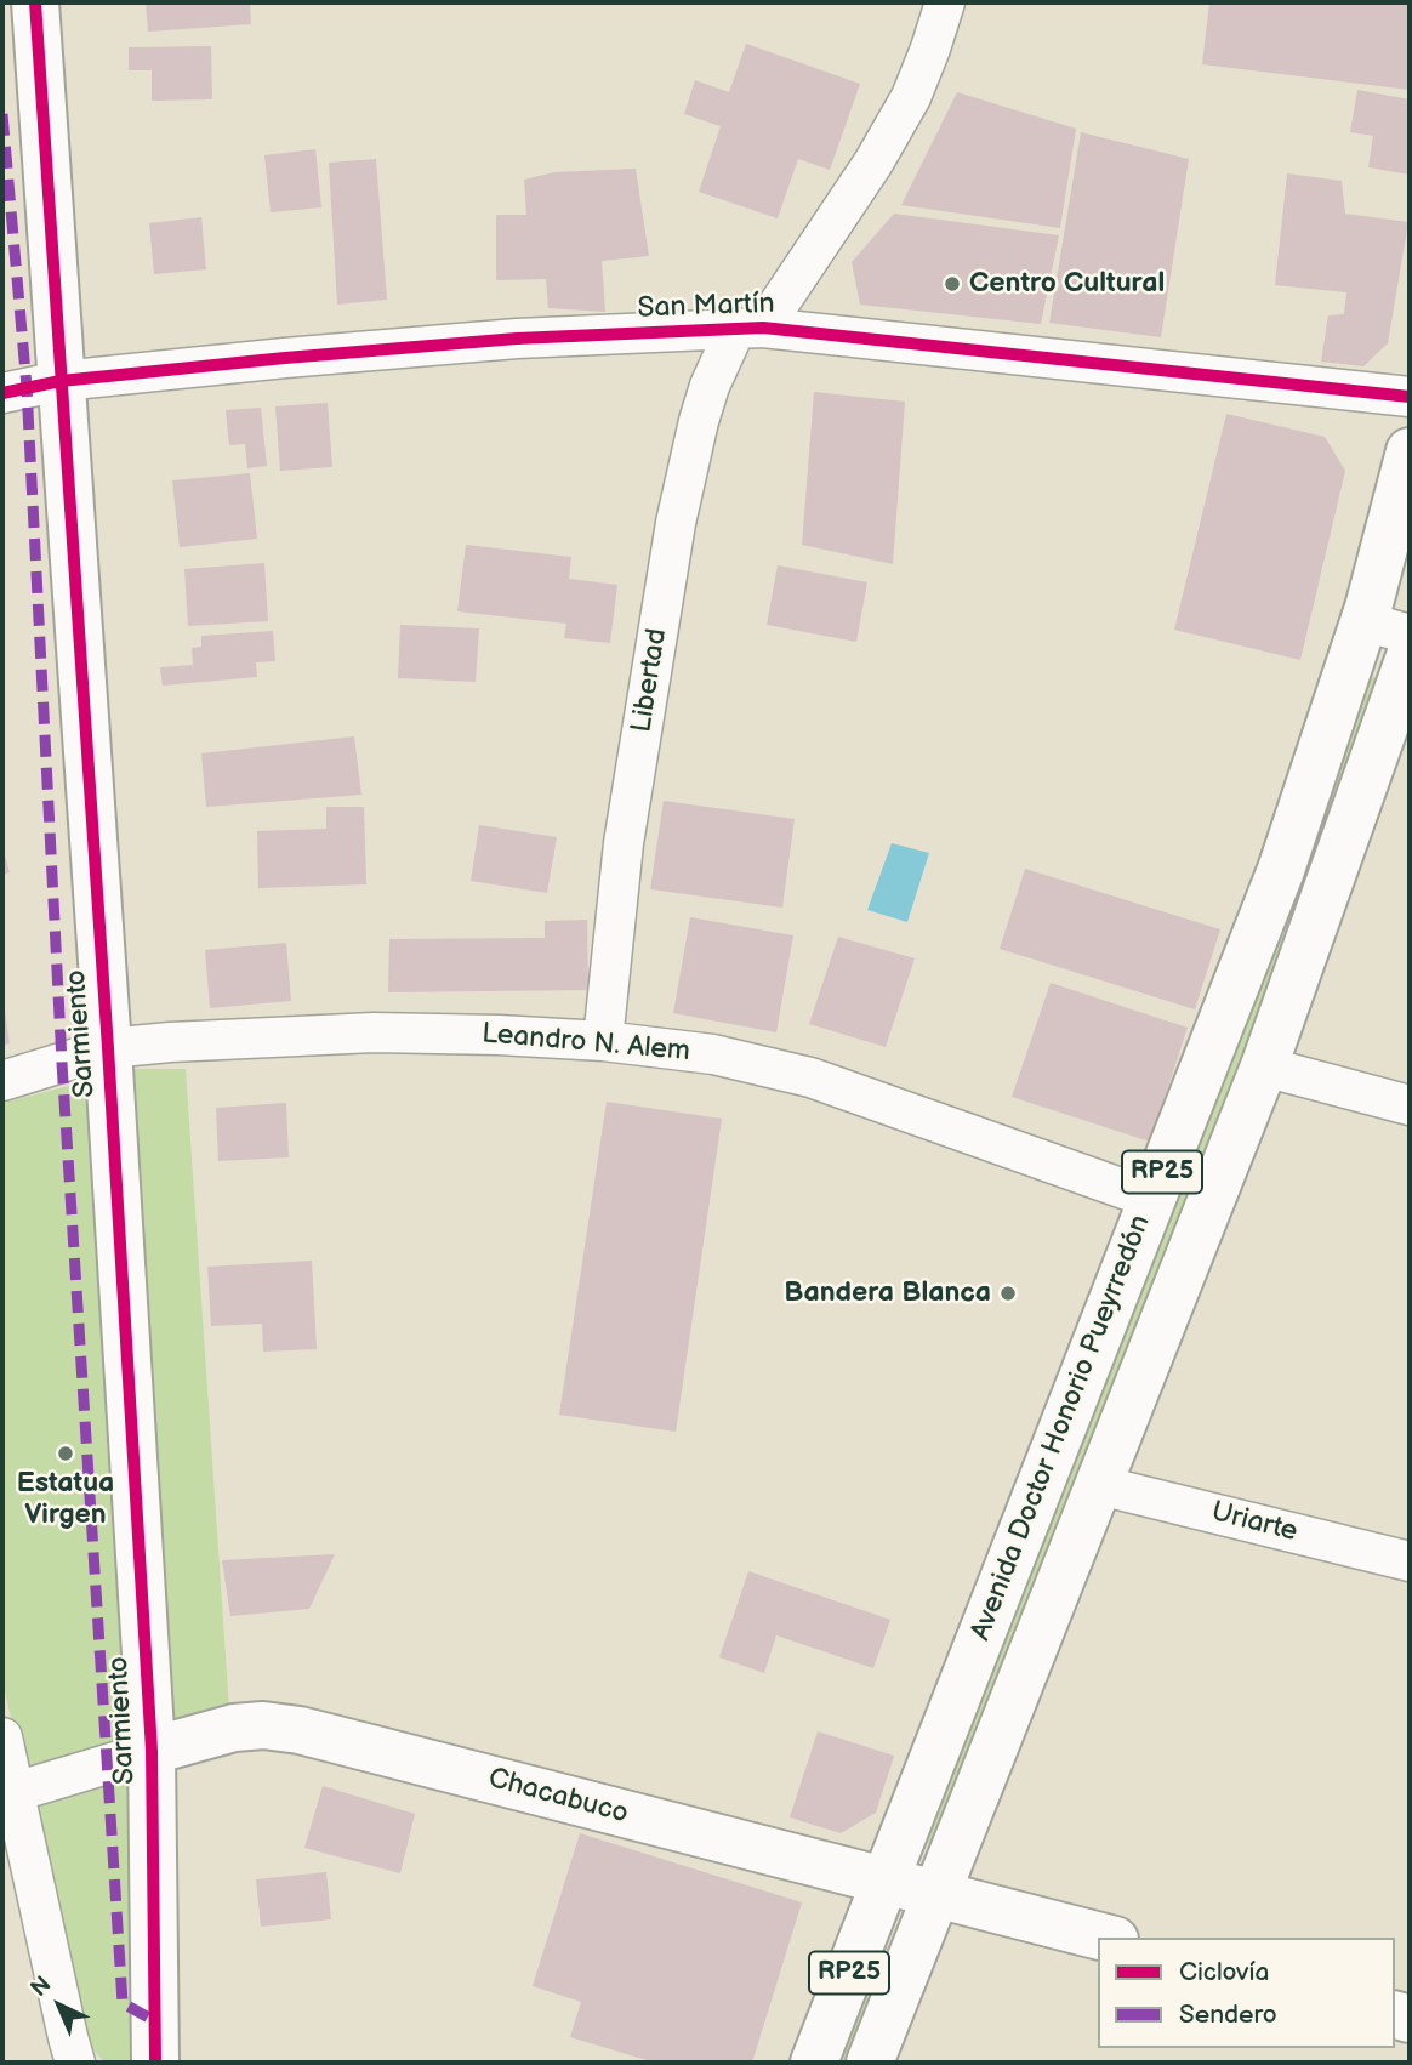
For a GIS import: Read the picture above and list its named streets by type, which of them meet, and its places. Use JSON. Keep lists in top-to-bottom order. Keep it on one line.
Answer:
{"streets":{"main road":["Sarmiento","RP25","Avenida Doctor Honorio Pueyrredón","Chacabuco"],"street":["San Martín","Libertad","Leandro N. Alem","Uriarte"]},"crossings":[["San Martín","Libertad"],["San Martín","Sarmiento"],["Libertad","Leandro N. Alem"],["Sarmiento","Leandro N. Alem"],["Sarmiento","Chacabuco"],["Leandro N. Alem","Avenida Doctor Honorio Pueyrredón"],["Avenida Doctor Honorio Pueyrredón","Uriarte"],["Avenida Doctor Honorio Pueyrredón","Chacabuco"]],"places":["Centro Cultural","Bandera Blanca","Estatua Virgen"],"legend":["Ciclovía","Sendero"],"north":"top left"}
